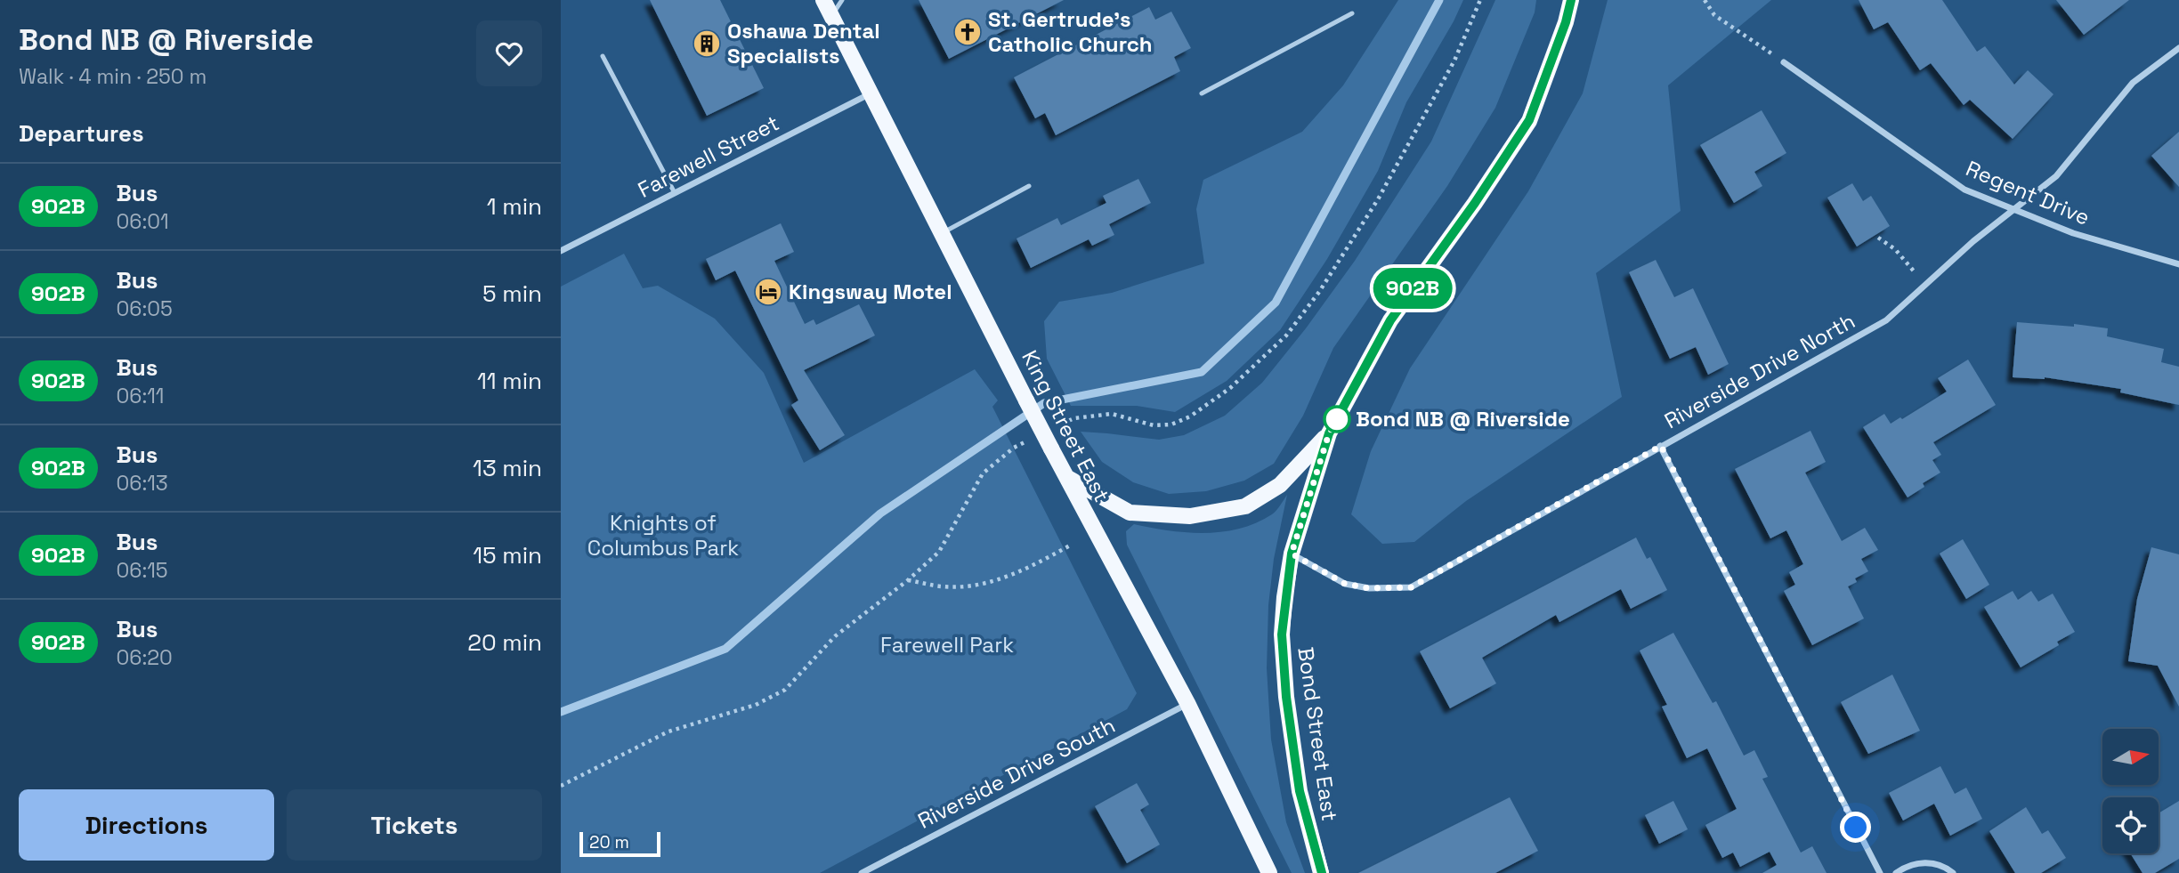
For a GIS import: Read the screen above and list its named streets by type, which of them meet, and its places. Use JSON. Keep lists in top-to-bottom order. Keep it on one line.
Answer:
{"streets":{"main road":["King Street East","Bond Street East"],"street":["Farewell Street","Regent Drive","Riverside Drive North","Riverside Drive South"]},"crossings":[["Farewell Street","King Street East"],["Regent Drive","Riverside Drive North"],["Riverside Drive North","Bond Street East"],["King Street East","Riverside Drive South"]],"parks":["Knights of Columbus Park","Farewell Park"],"places":{"church":["St. Gertrude's Catholic Church"],"building":["Oshawa Dental Specialists"],"hotel":["Kingsway Motel"],"other":["Bond NB @ Riverside"]},"lines":["bus line 902B"],"scale_bar":"20 m","north":"right","page":{"heading":[["Bond NB @ Riverside","Walk · 4 min · 250 m"],"Departures"],"on_map":"902B","list":[{"mark":"902B","name":"Bus","note":"06:01","value":"1 min"},{"mark":"902B","name":"Bus","note":"06:05","value":"5 min"},{"mark":"902B","name":"Bus","note":"06:11","value":"11 min"},{"mark":"902B","name":"Bus","note":"06:13","value":"13 min"},{"mark":"902B","name":"Bus","note":"06:15","value":"15 min"},{"mark":"902B","name":"Bus","note":"06:20","value":"20 min"}],"buttons":["Directions","Tickets"],"scale":"20 m"}}
